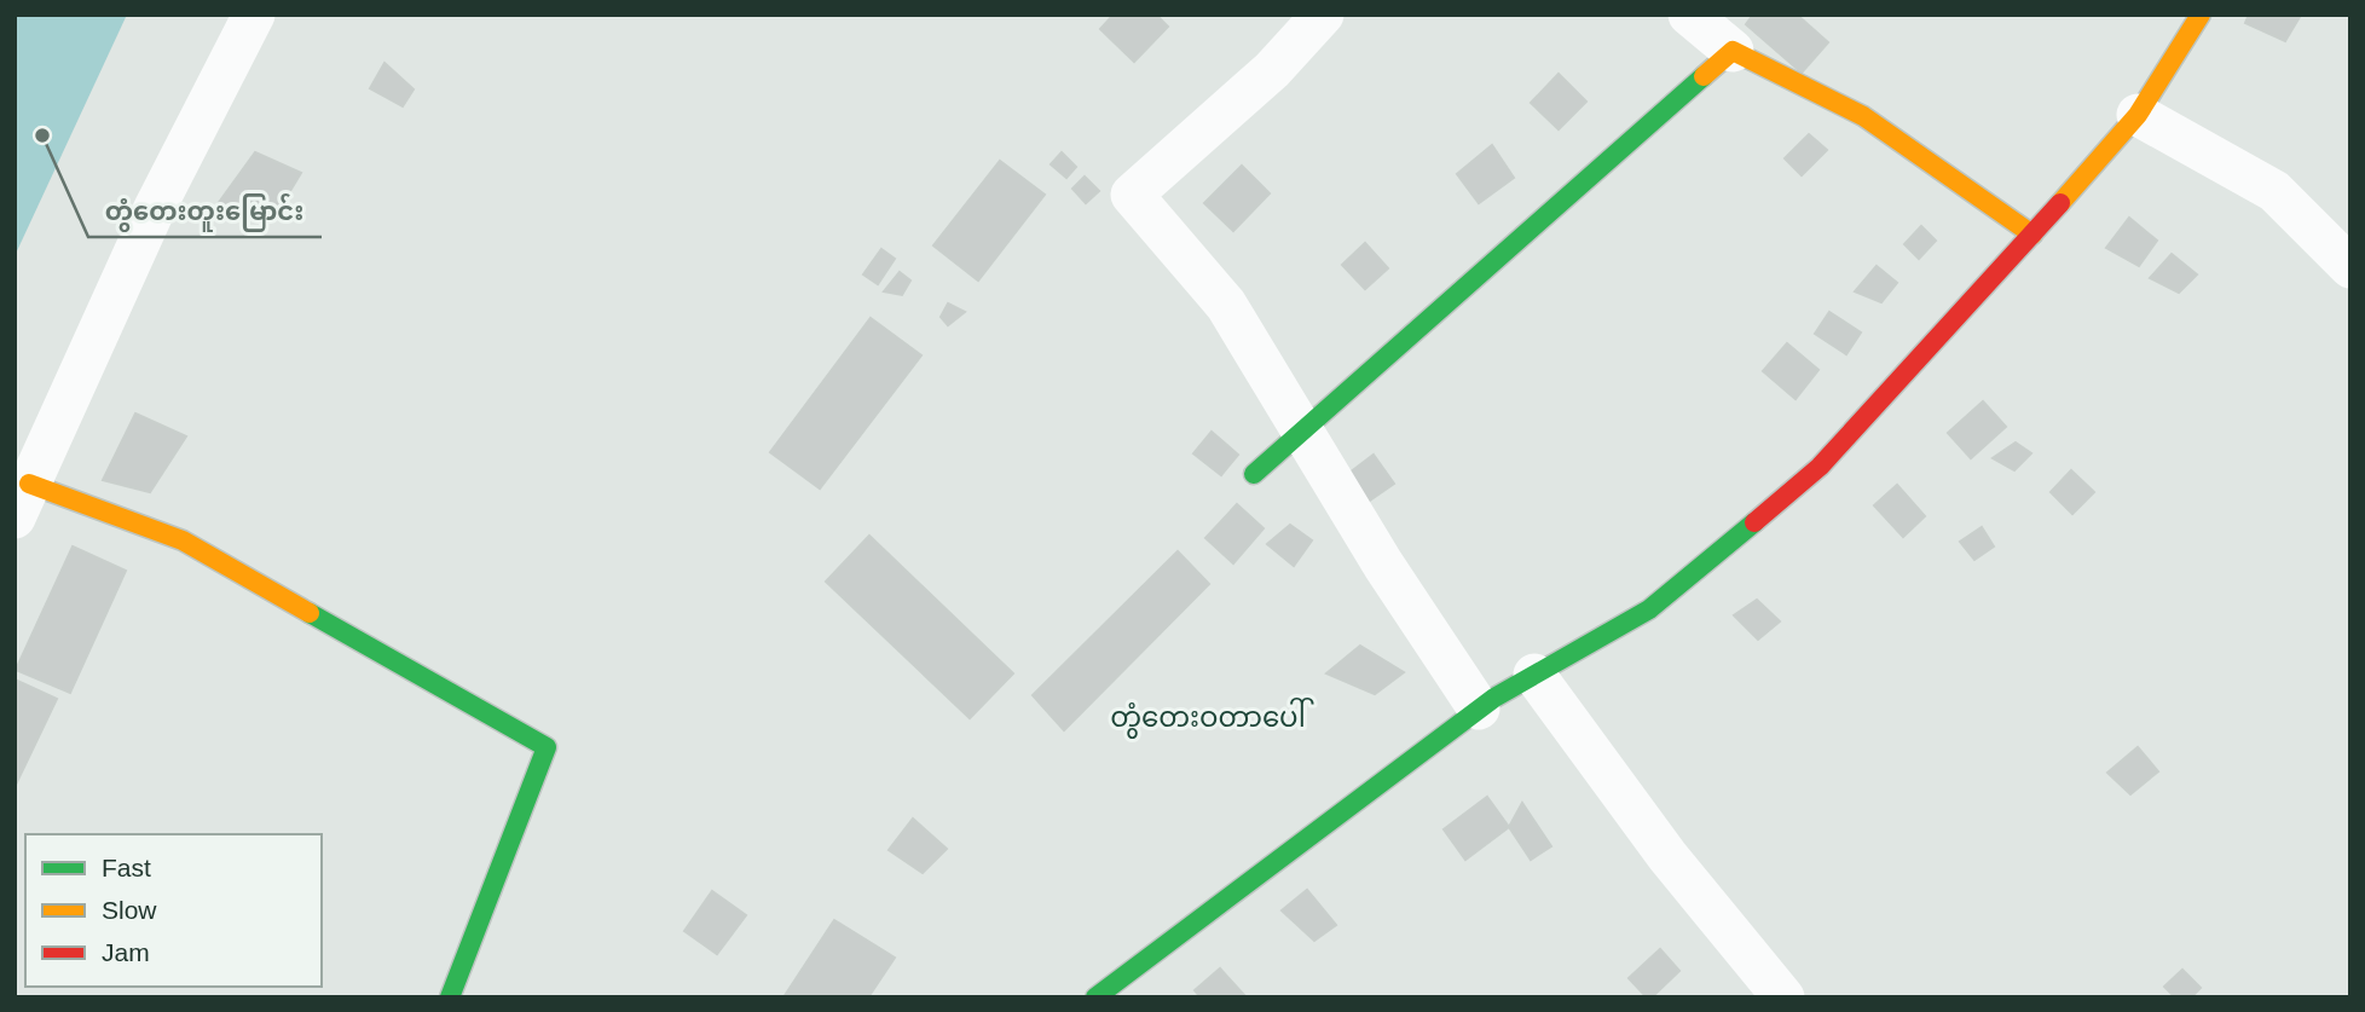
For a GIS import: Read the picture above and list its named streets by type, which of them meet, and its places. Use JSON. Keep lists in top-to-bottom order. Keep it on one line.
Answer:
{"districts":["တွံတေးဝတာပေါ်"],"places":["တွံတေးတူးမြောင်း"],"legend":["Fast","Slow","Jam"]}
